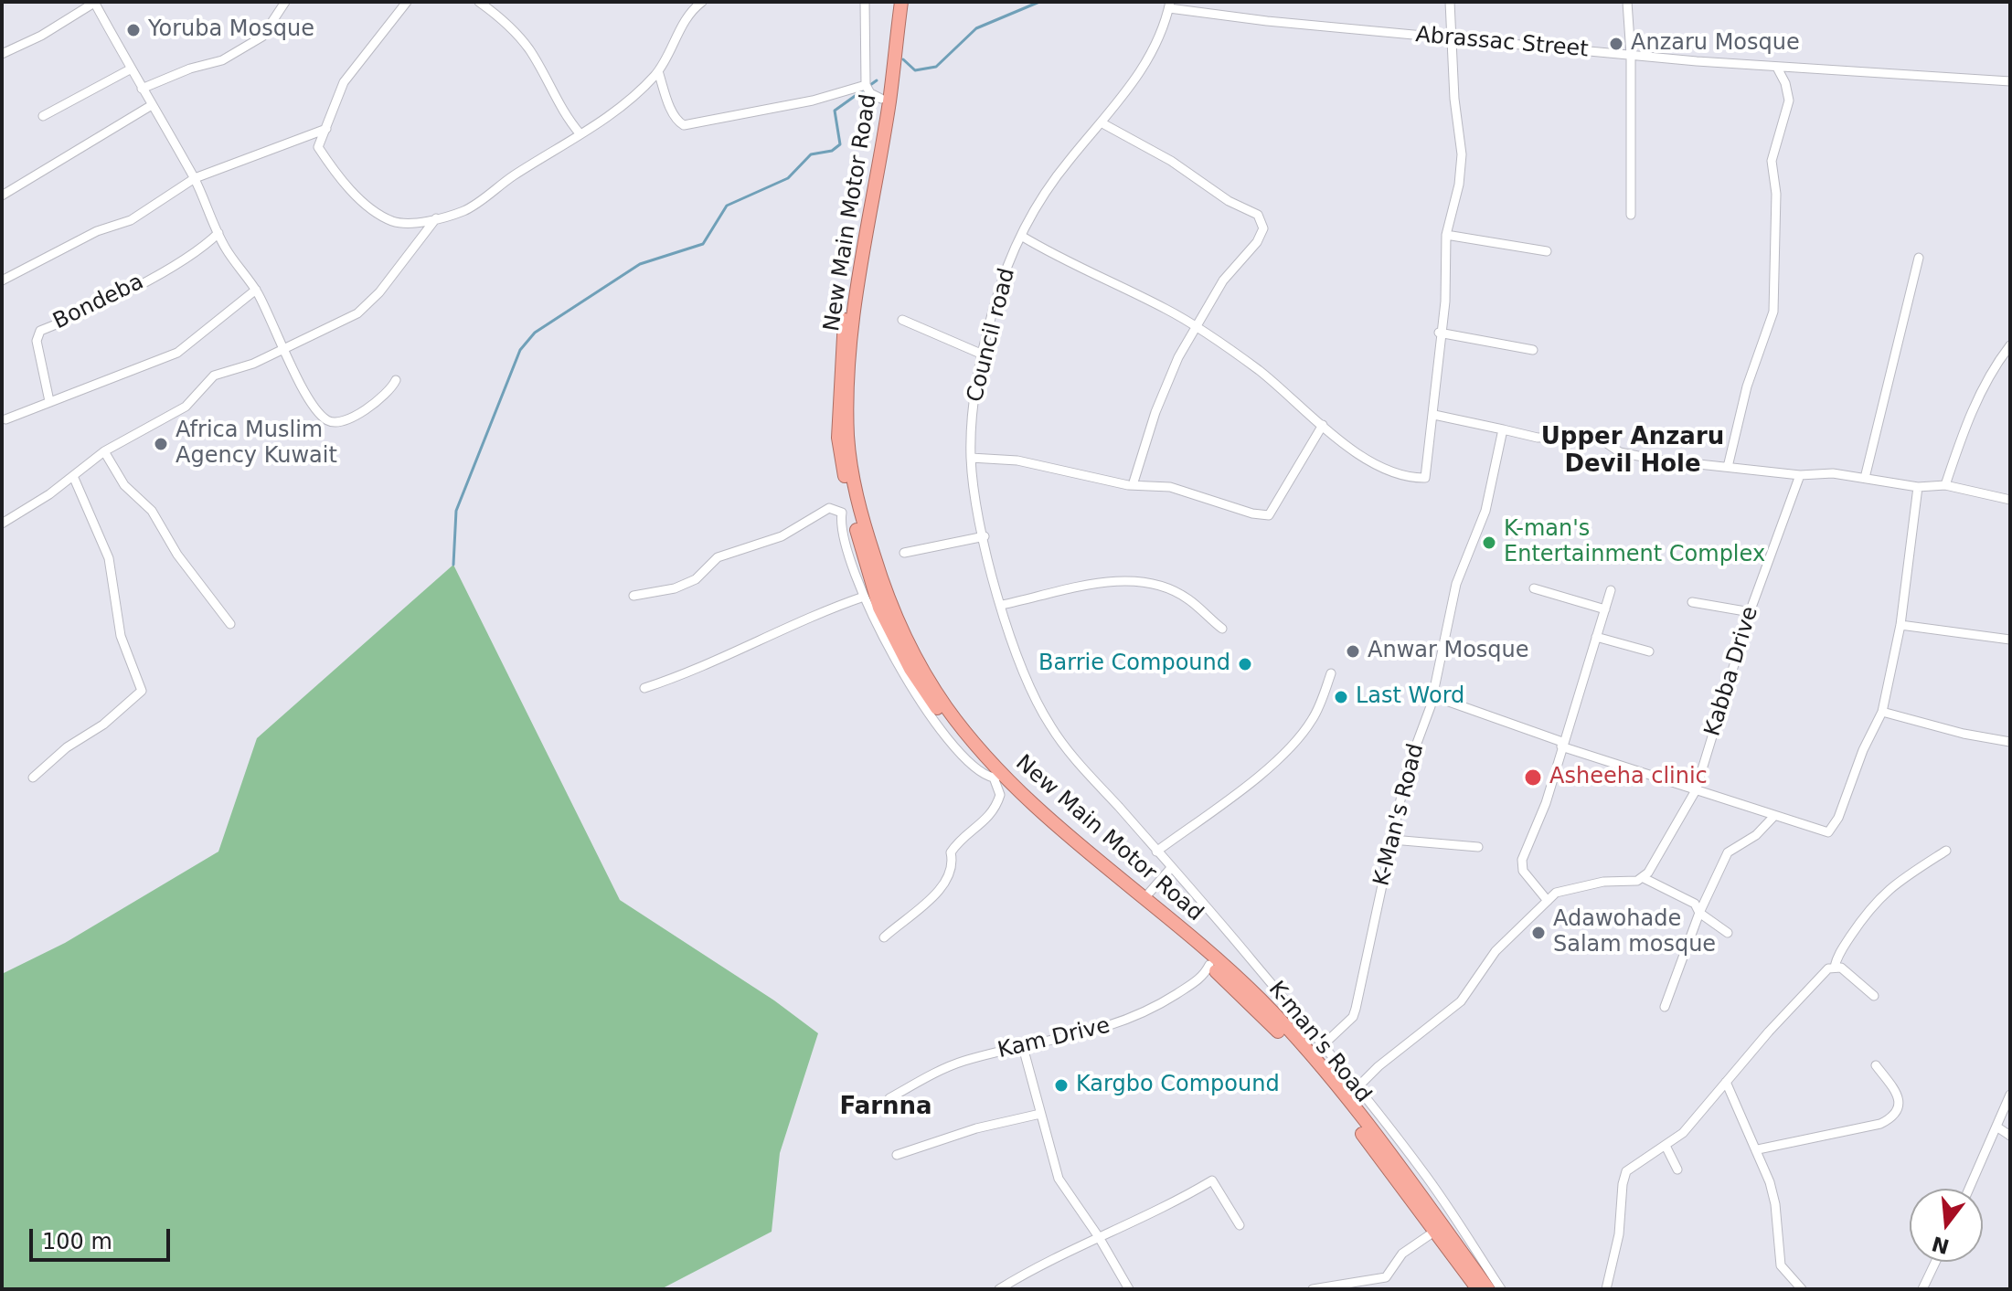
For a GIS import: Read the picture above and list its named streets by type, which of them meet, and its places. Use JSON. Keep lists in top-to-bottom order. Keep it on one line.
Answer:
{"streets":{"highway":["New Main Motor Road"],"street":["Abrassac Street","Bondeba","Council road","Kabba Drive","K-Man's Road","Kam Drive","K-man's Road"]},"crossings":[["Abrassac Street","Council road"],["New Main Motor Road","Kam Drive"],["New Main Motor Road","K-man's Road"],["Council road","K-man's Road"],["K-Man's Road","K-man's Road"]],"districts":["Upper Anzaru Devil Hole","Farnna"],"places":["Yoruba Mosque","Anzaru Mosque","Africa Muslim Agency Kuwait","K-man's Entertainment Complex","Anwar Mosque","Barrie Compound","Last Word","Asheeha clinic","Adawohade Salam mosque","Kargbo Compound"],"scale_bar":"100 m","north":"bottom"}
